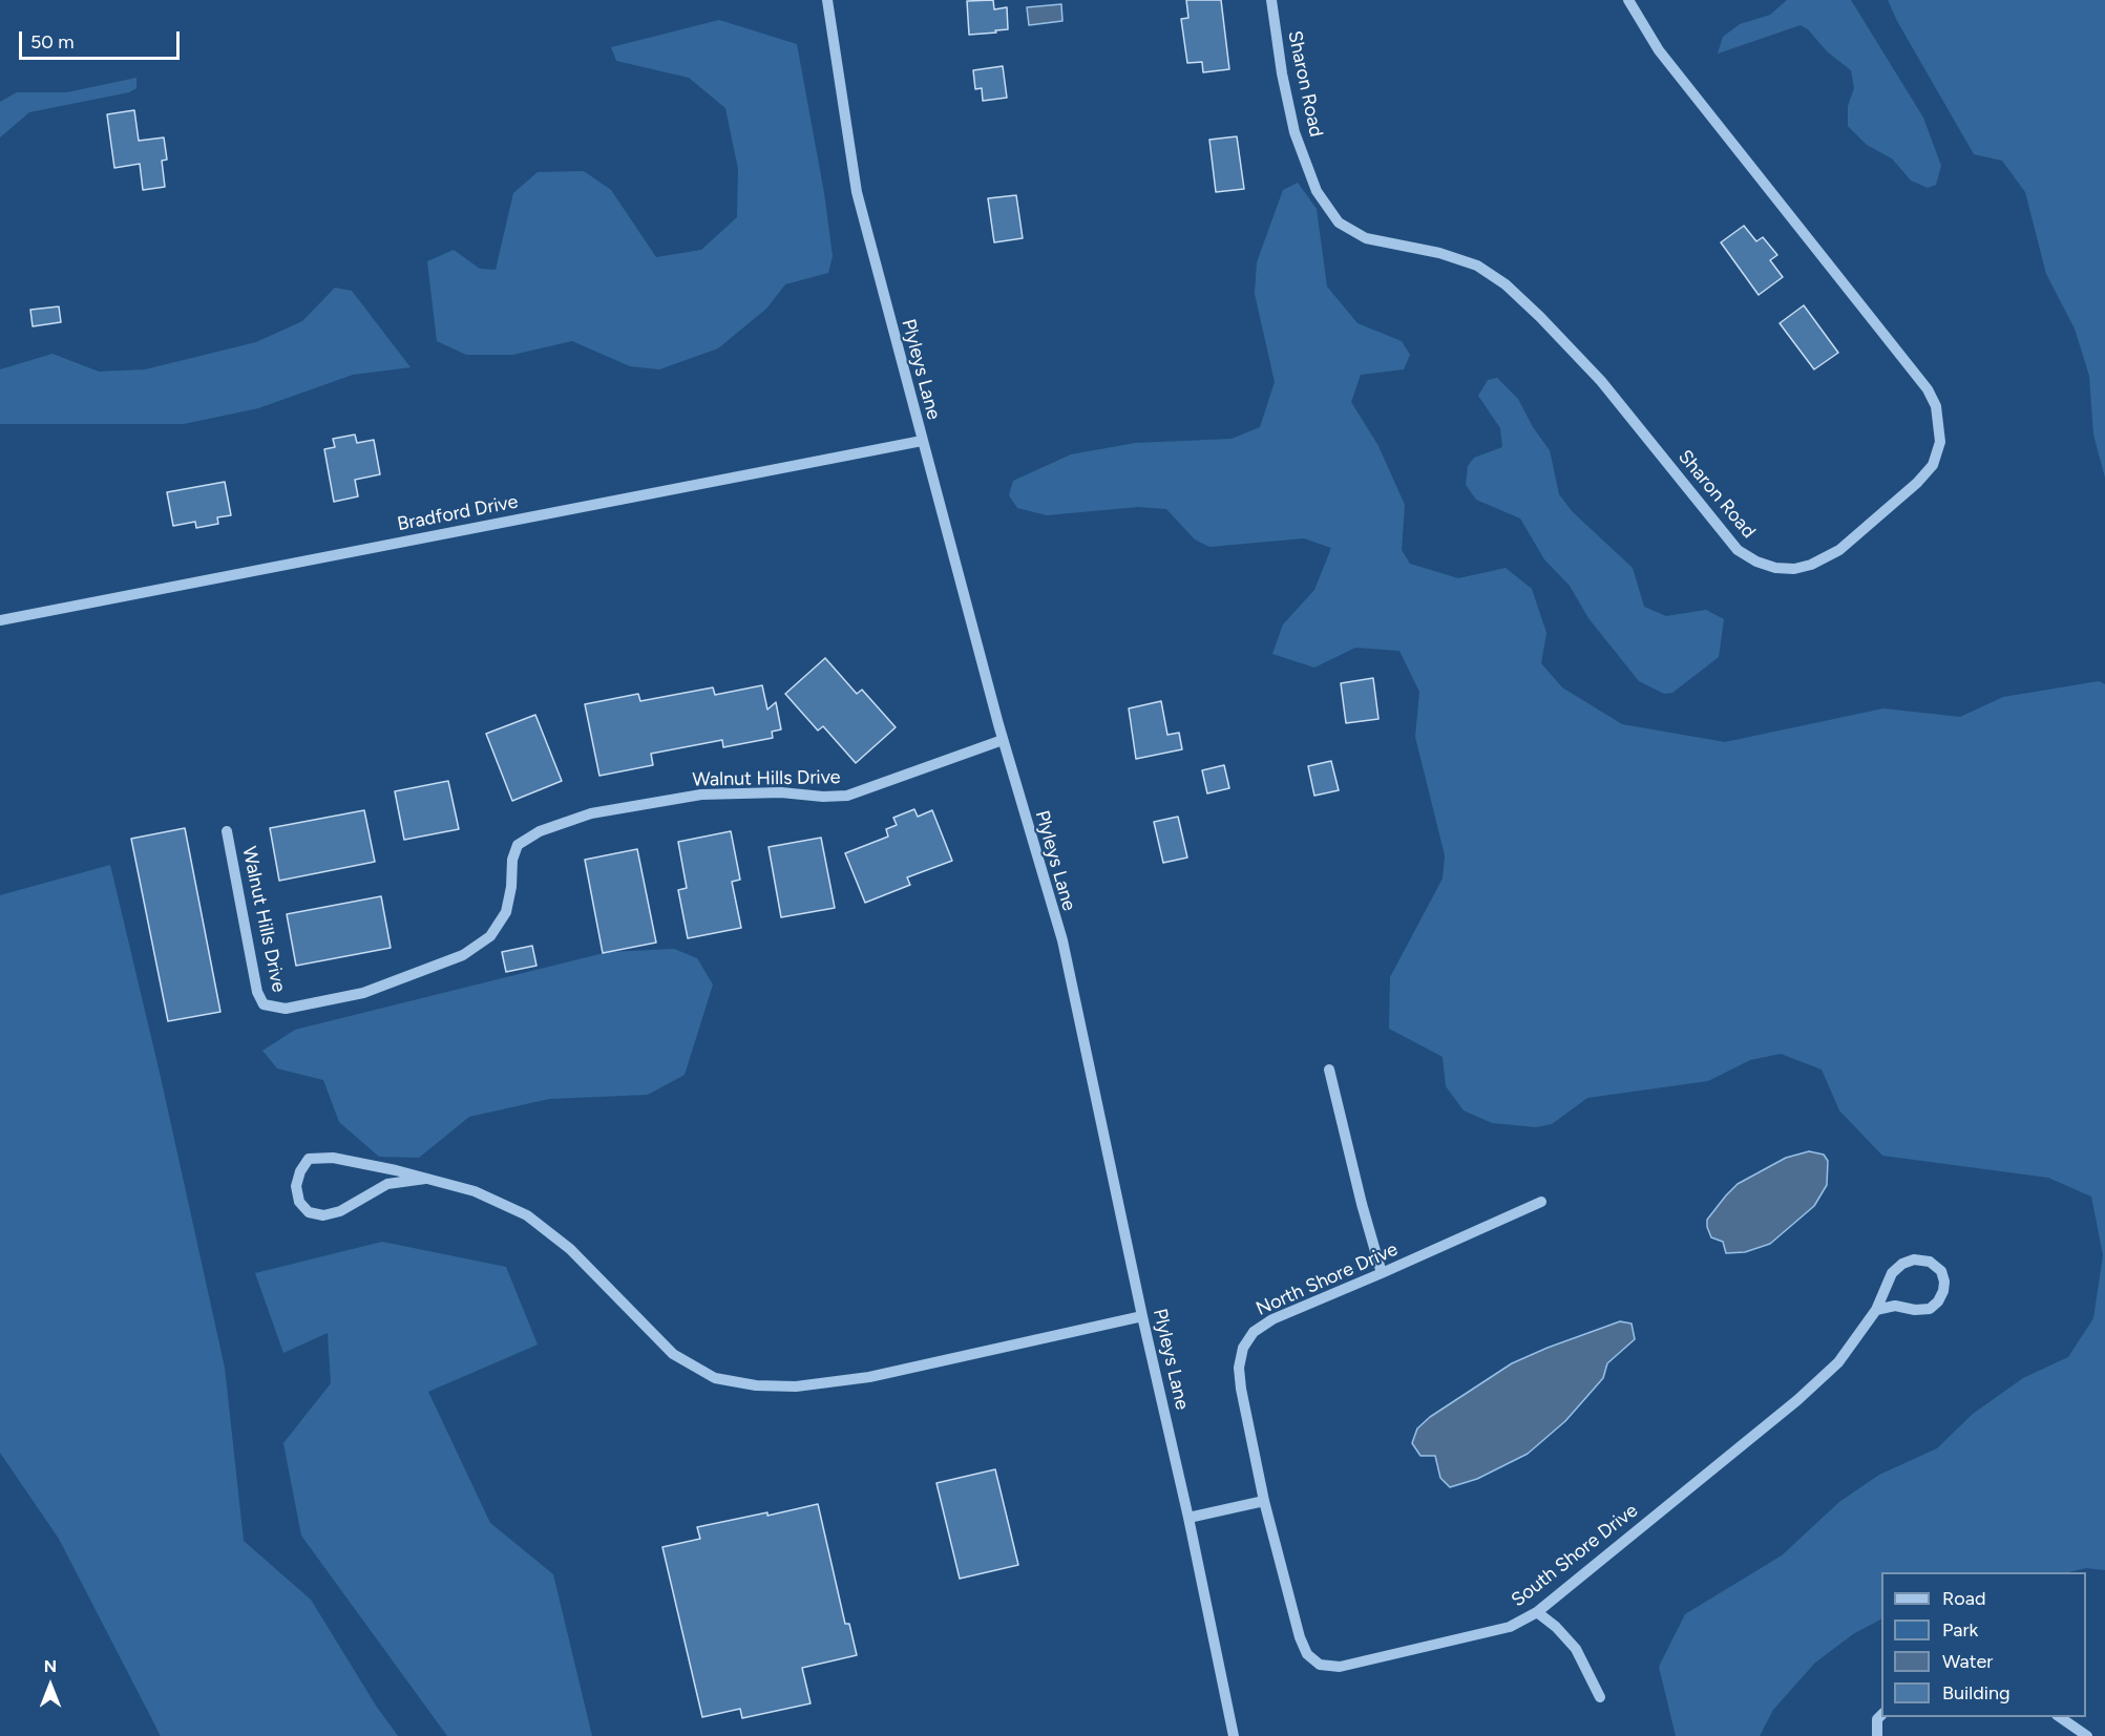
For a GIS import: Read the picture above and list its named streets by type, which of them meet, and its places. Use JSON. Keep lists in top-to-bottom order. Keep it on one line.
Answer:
{"streets":{"street":["Sharon Road","Plyleys Lane","Bradford Drive","Walnut Hills Drive","North Shore Drive","South Shore Drive"]},"crossings":[["Plyleys Lane","Bradford Drive"],["Plyleys Lane","Walnut Hills Drive"],["North Shore Drive","South Shore Drive"]],"legend":["Road","Park","Water","Building"],"scale_bar":"50 m","north":"top"}
